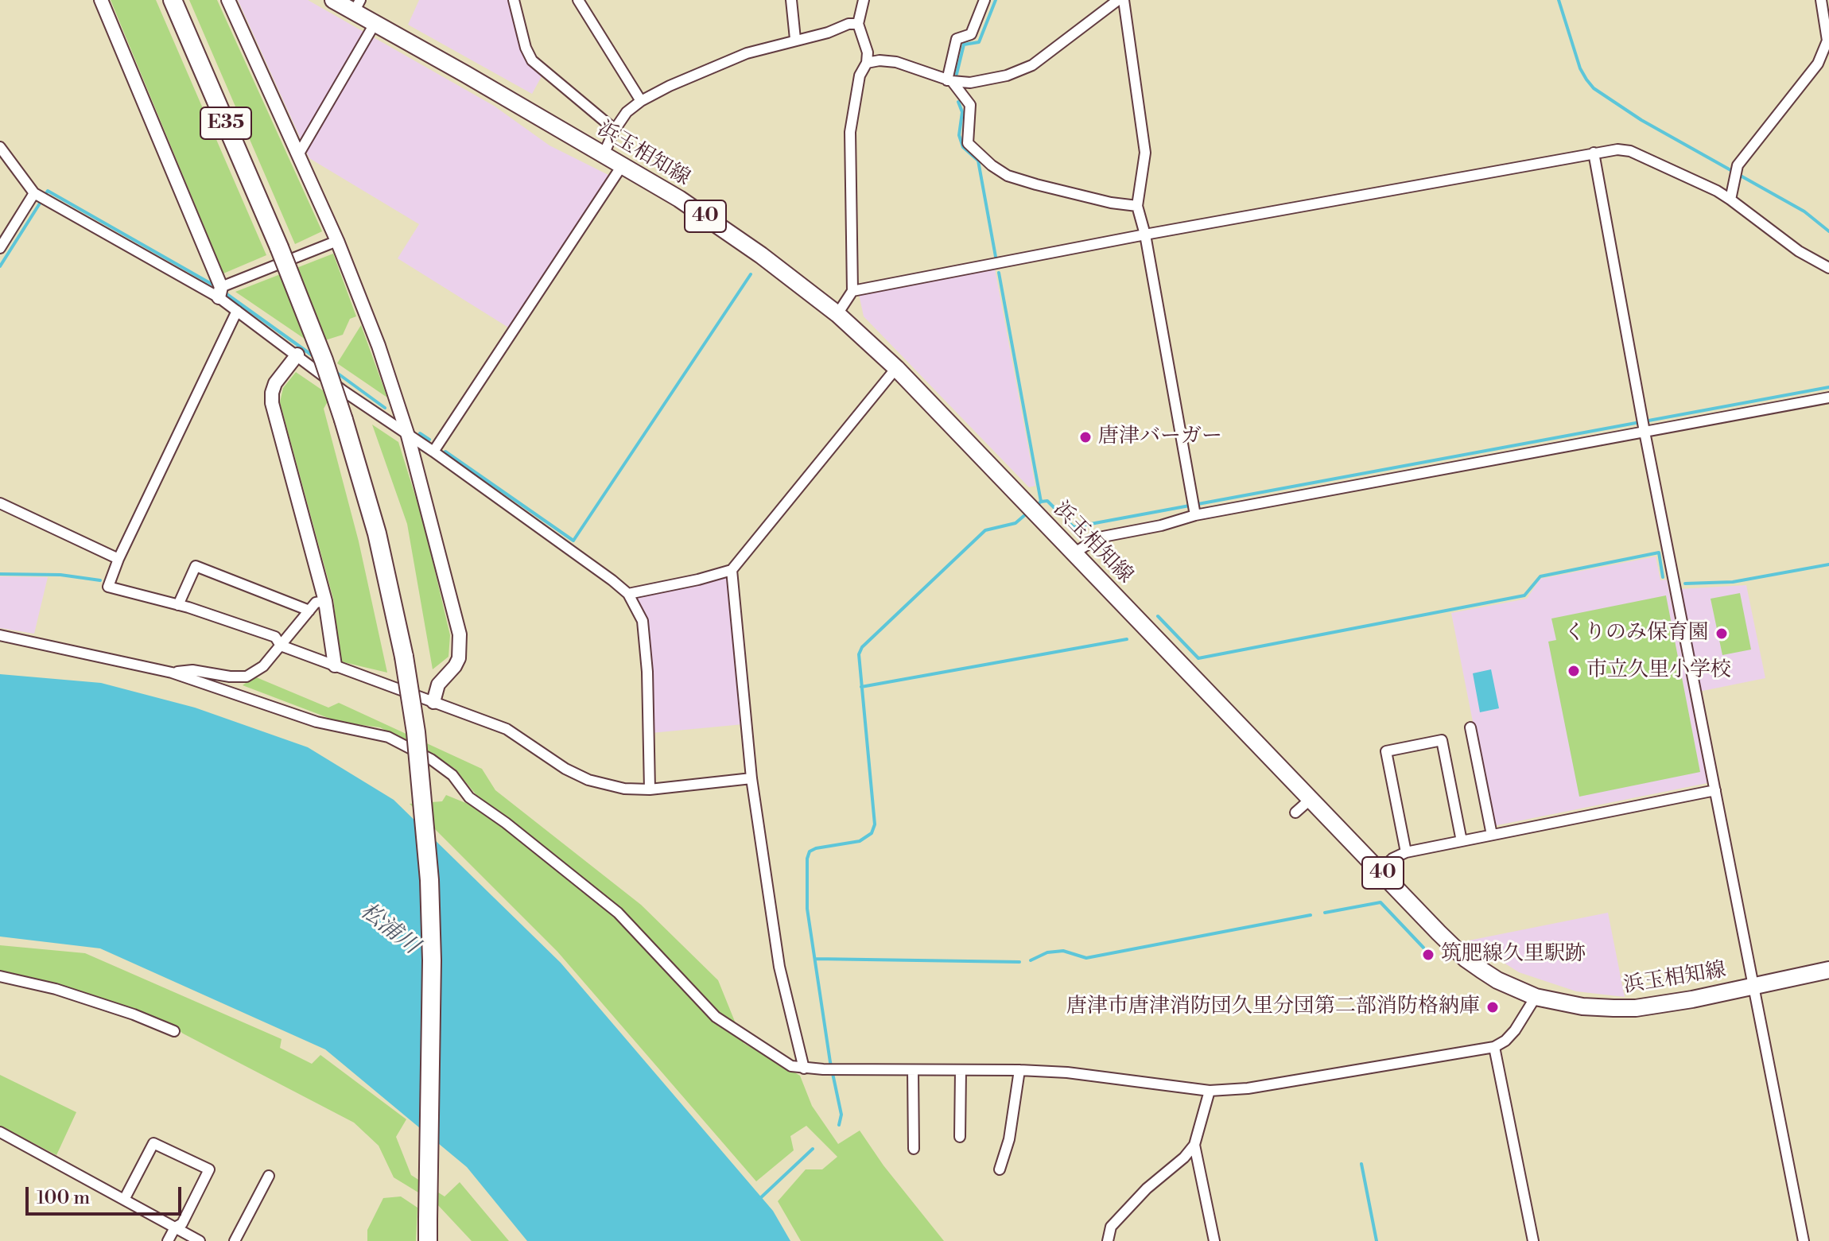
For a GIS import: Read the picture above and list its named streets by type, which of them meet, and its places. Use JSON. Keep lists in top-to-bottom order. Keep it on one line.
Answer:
{"streets":{"highway":["E35"],"main road":["浜玉相知線","40"]},"water":["松浦川"],"places":["唐津バーガー","くりのみ保育園","市立久里小学校","筑肥線久里駅跡","唐津市唐津消防団久里分団第二部消防格納庫"],"scale_bar":"100 m"}
